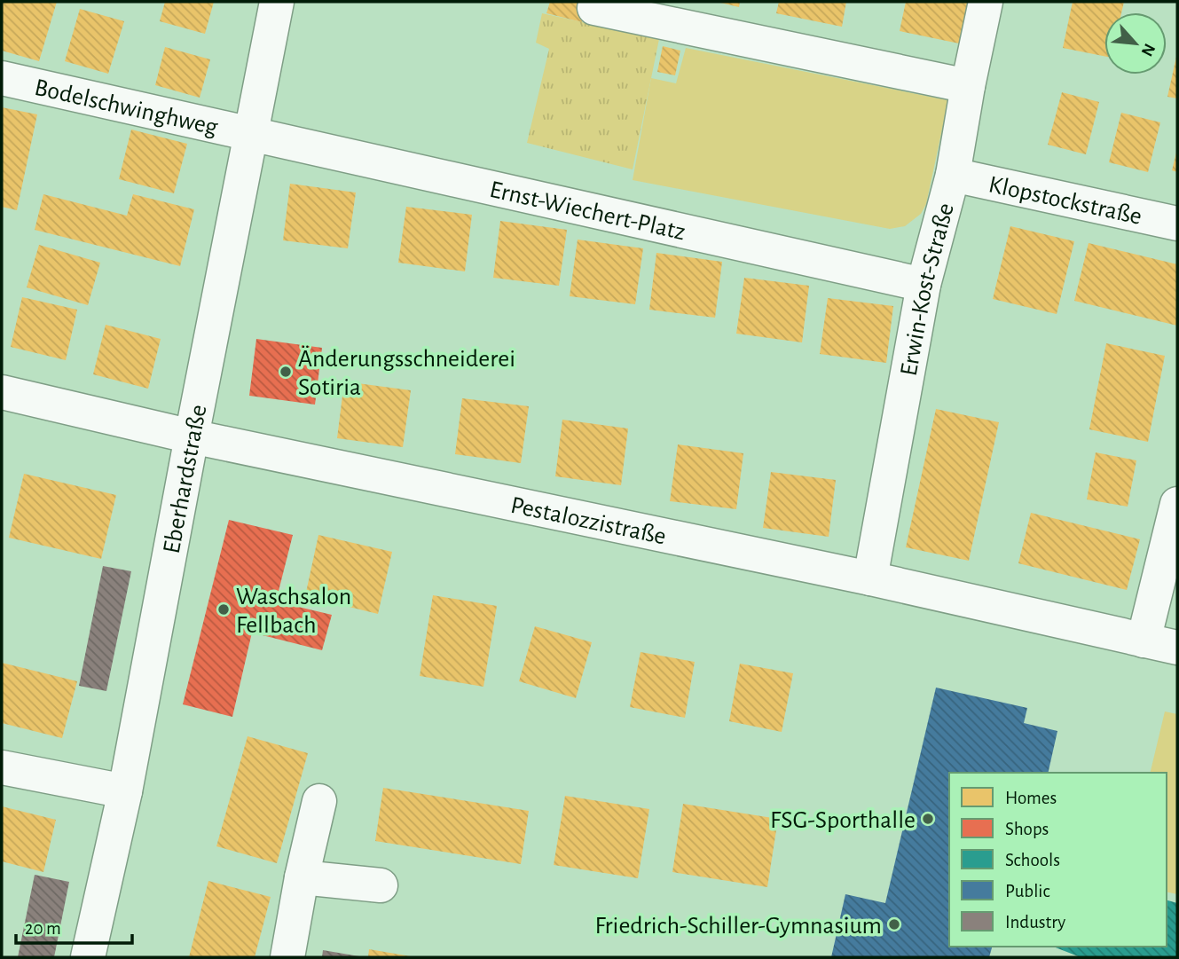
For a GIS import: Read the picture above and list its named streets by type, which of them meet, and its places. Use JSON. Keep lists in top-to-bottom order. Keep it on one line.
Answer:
{"streets":{"street":["Bodelschwinghweg","Klopstockstraße","Ernst-Wiechert-Platz","Erwin-Kost-Straße","Eberhardstraße","Pestalozzistraße"]},"crossings":[["Bodelschwinghweg","Ernst-Wiechert-Platz"],["Bodelschwinghweg","Eberhardstraße"],["Klopstockstraße","Erwin-Kost-Straße"],["Ernst-Wiechert-Platz","Erwin-Kost-Straße"],["Ernst-Wiechert-Platz","Eberhardstraße"],["Erwin-Kost-Straße","Pestalozzistraße"],["Eberhardstraße","Pestalozzistraße"]],"places":["Änderungsschneiderei Sotiria","Waschsalon Fellbach","FSG-Sporthalle","Friedrich-Schiller-Gymnasium"],"legend":["Homes","Shops","Schools","Public","Industry"],"scale_bar":"20 m","north":"bottom right"}
